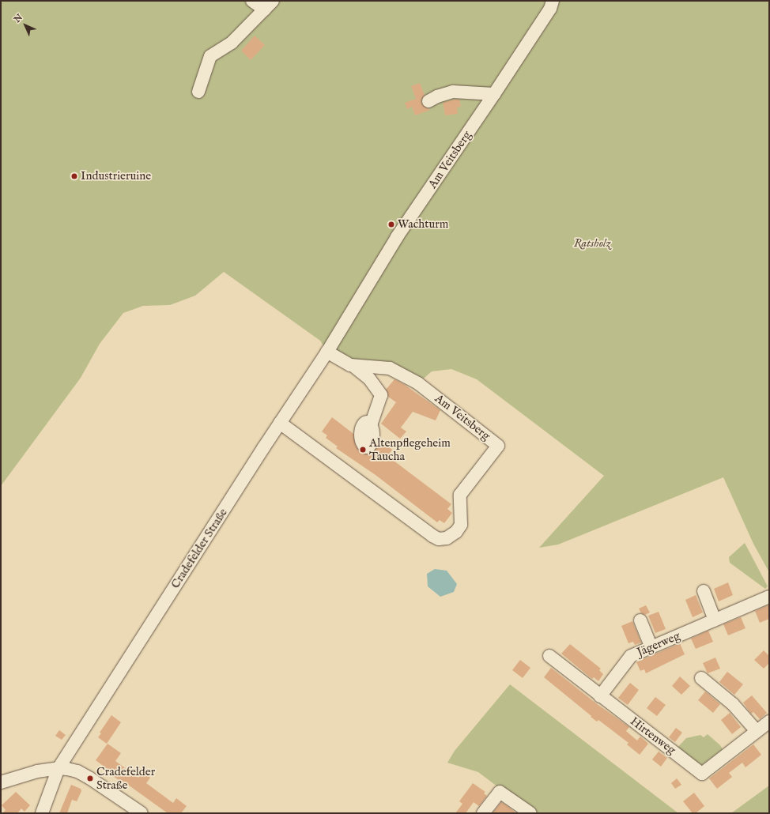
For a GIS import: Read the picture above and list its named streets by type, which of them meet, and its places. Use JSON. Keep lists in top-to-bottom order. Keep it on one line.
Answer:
{"streets":{"street":["Am Veitsberg","Cradefelder Straße","Jägerweg","Hirtenweg"]},"crossings":[["Am Veitsberg","Cradefelder Straße"],["Jägerweg","Hirtenweg"]],"parks":["Ratsholz"],"places":["Industrieruine","Wachturm","Altenpflegeheim Taucha","Cradefelder Straße"],"north":"top left"}
